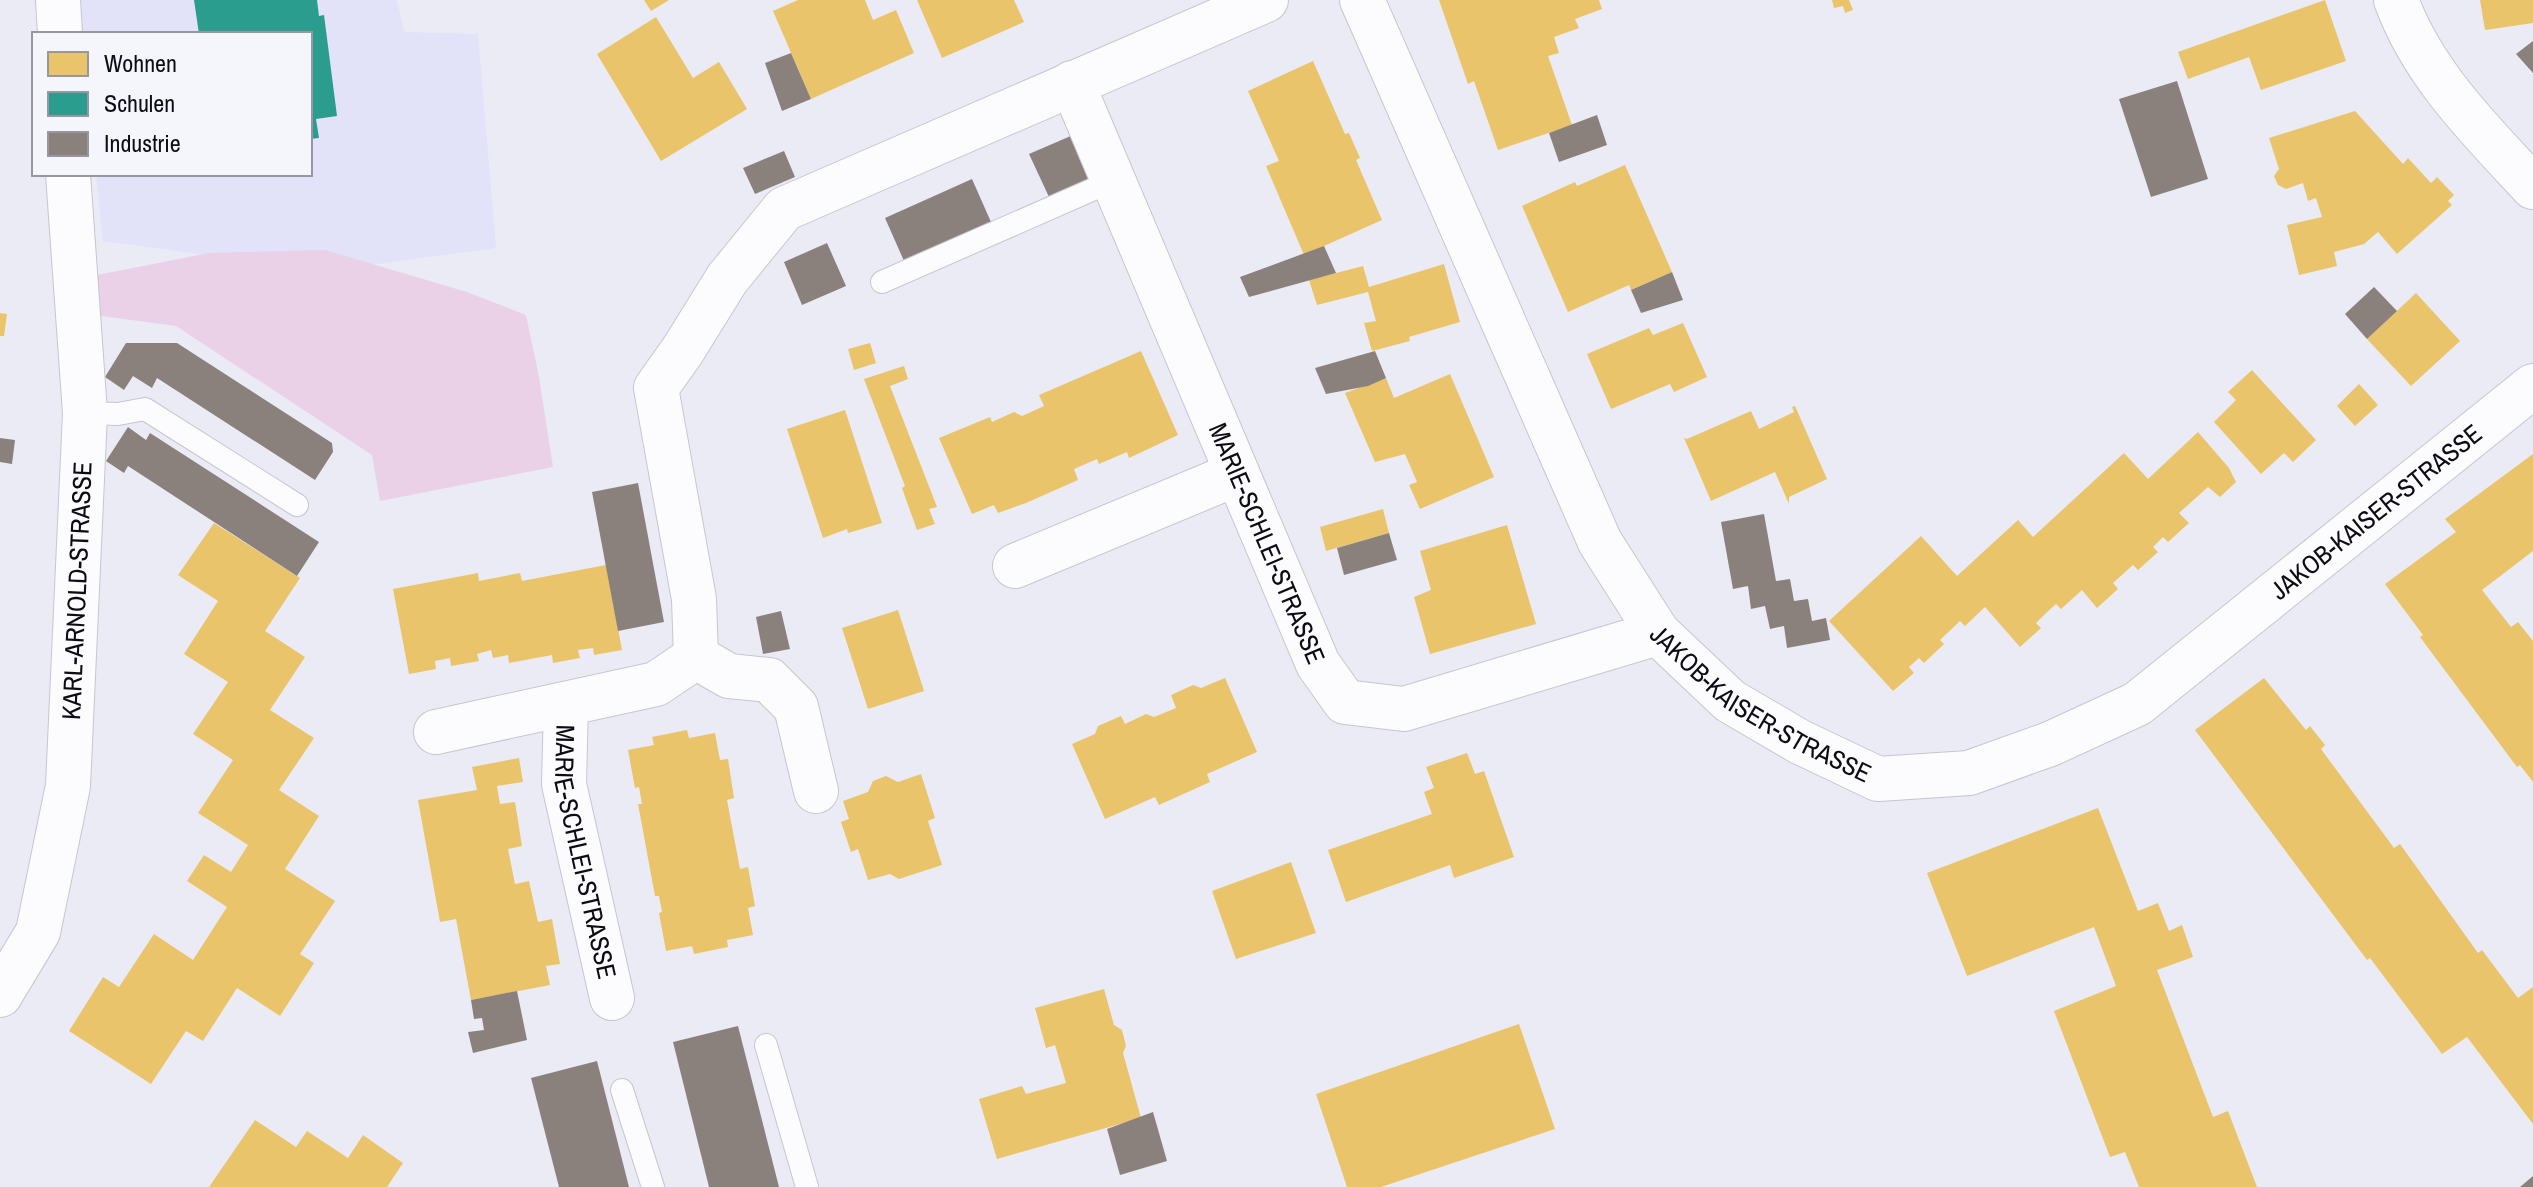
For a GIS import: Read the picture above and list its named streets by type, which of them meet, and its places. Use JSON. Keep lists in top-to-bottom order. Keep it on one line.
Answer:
{"streets":{"street":["JAKOB-KAISER-STRASSE","MARIE-SCHLEI-STRASSE","KARL-ARNOLD-STRASSE"]},"crossings":[["JAKOB-KAISER-STRASSE","MARIE-SCHLEI-STRASSE"]],"legend":["Wohnen","Schulen","Industrie"]}
